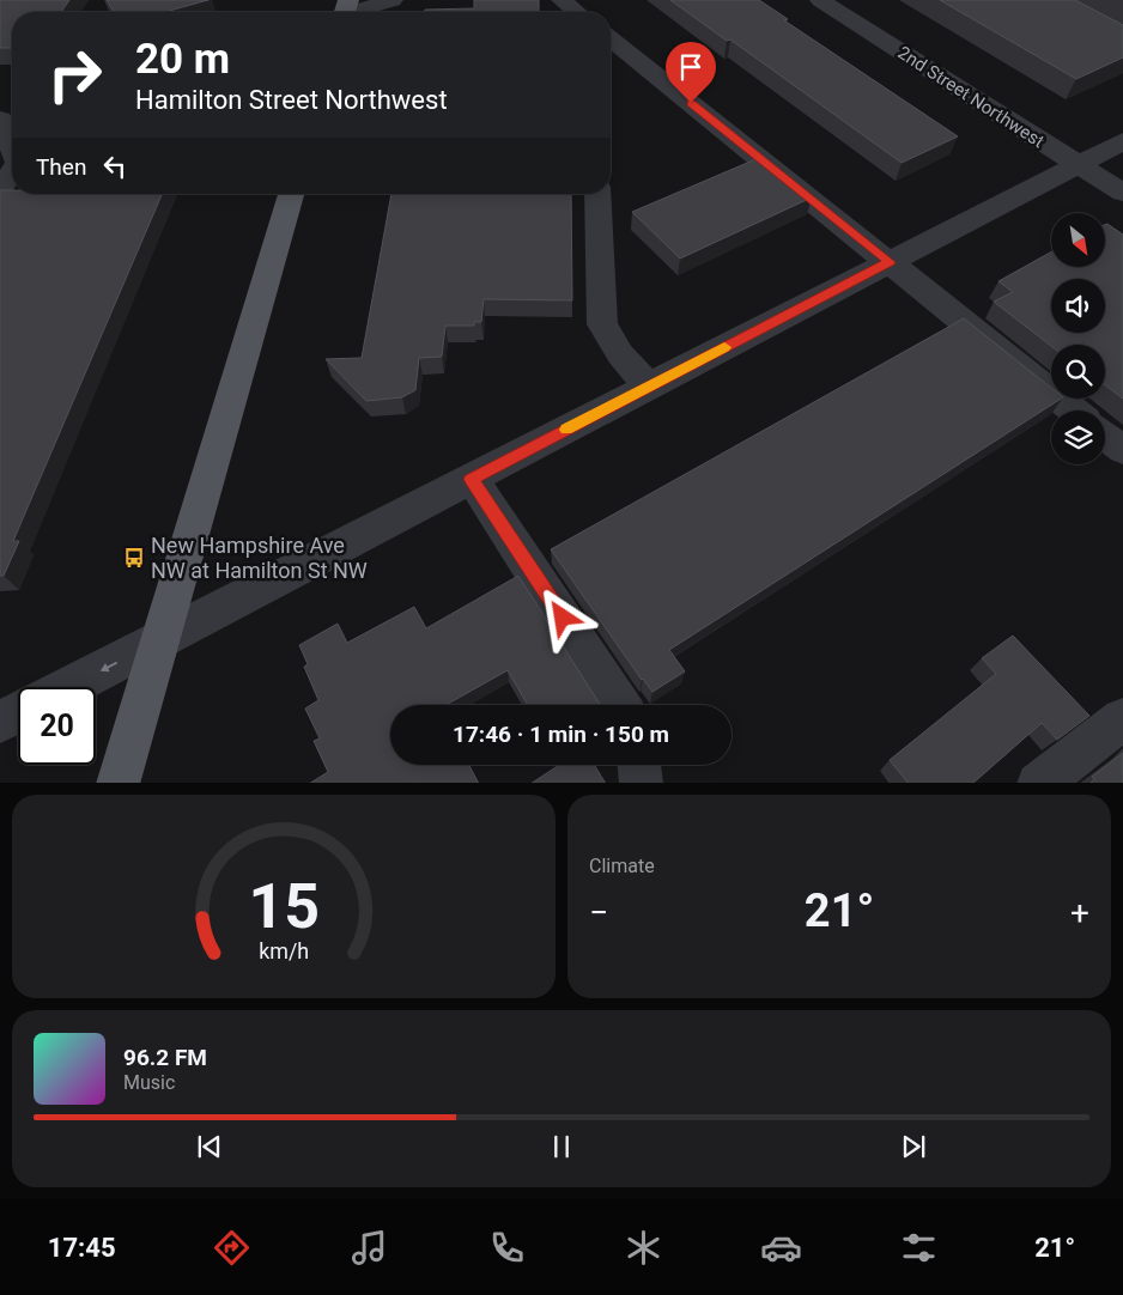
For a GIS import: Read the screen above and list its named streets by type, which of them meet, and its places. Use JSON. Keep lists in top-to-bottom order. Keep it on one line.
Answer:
{"streets":{"street":["2nd Street Northwest"]},"places":{"bus stop":["New Hampshire Ave NW at Hamilton St NW"]},"north":"bottom right","page":{"turn":["20 m","Hamilton Street Northwest"],"then":"Then","limit":"20","trip":"17:46 · 1 min · 150 m","tile":"Climate","heat":["−","21°","+"],"song":["96.2 FM","Music"],"tabs":["17:45","21°"],"gauge":["15","km/h"]}}
